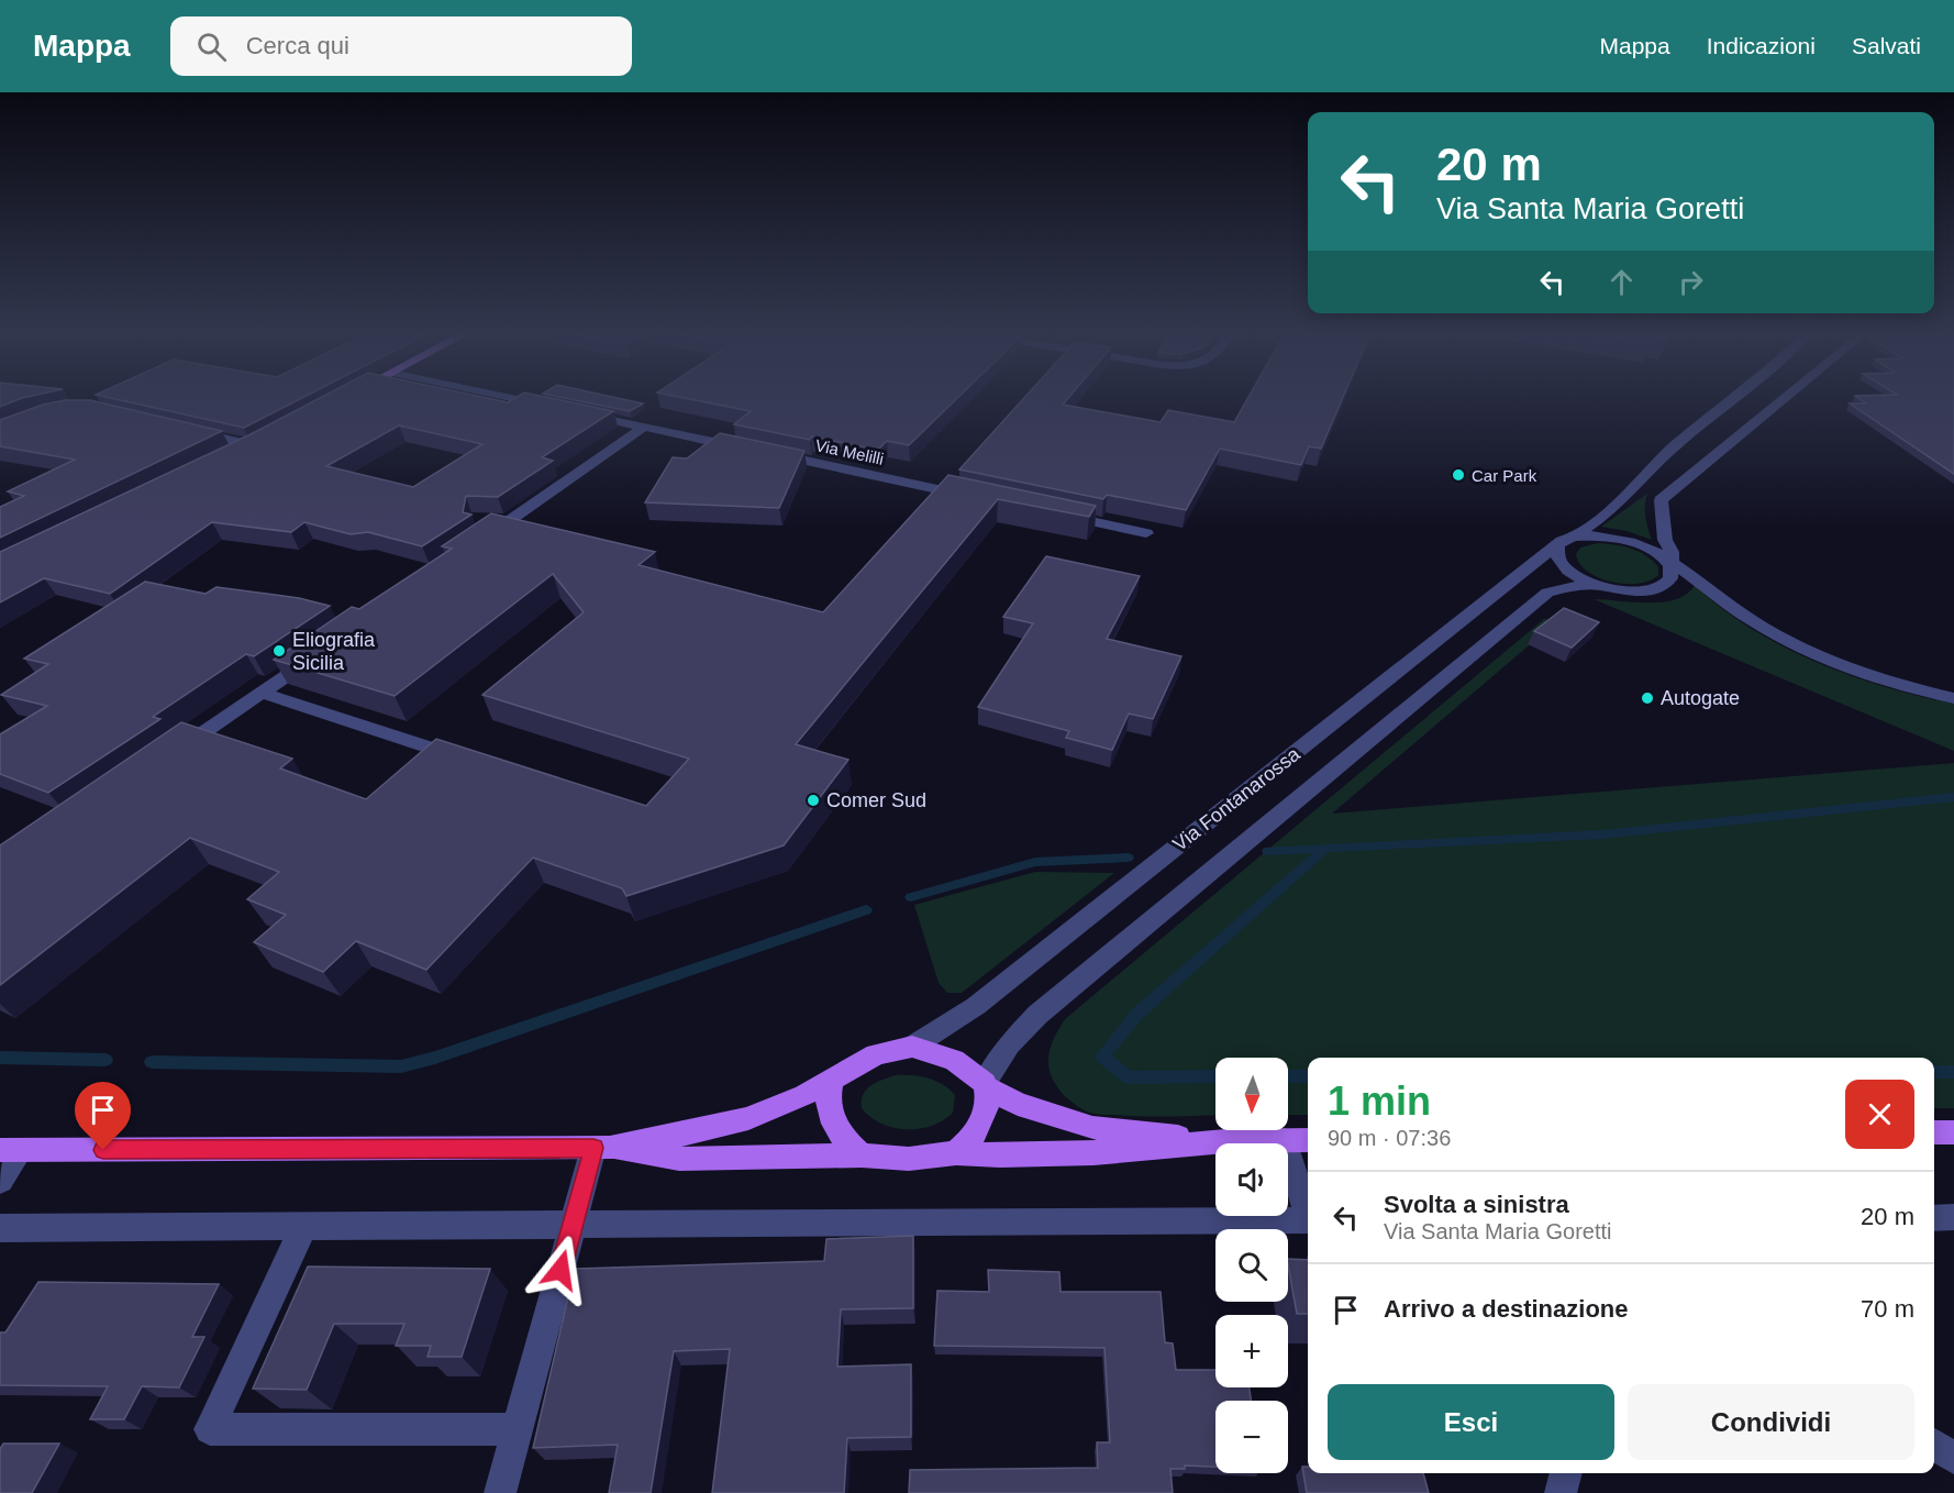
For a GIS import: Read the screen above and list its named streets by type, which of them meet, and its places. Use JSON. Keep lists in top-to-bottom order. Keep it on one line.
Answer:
{"streets":{"street":["Via Melilli","Via Fontanarossa"]},"places":["Car Park","Eliografia Sicilia","Autogate","Comer Sud"],"north":"bottom","page":{"header":"Mappa","search":"Cerca qui","nav":["Mappa","Indicazioni","Salvati"],"turn":["20 m","Via Santa Maria Goretti"],"map_buttons":["+","−"],"heading":["1 min","90 m · 07:36"],"list":[{"name":"Svolta a sinistra","note":"Via Santa Maria Goretti","value":"20 m"},{"name":"Arrivo a destinazione","value":"70 m"}],"buttons":["Esci","Condividi"]}}
